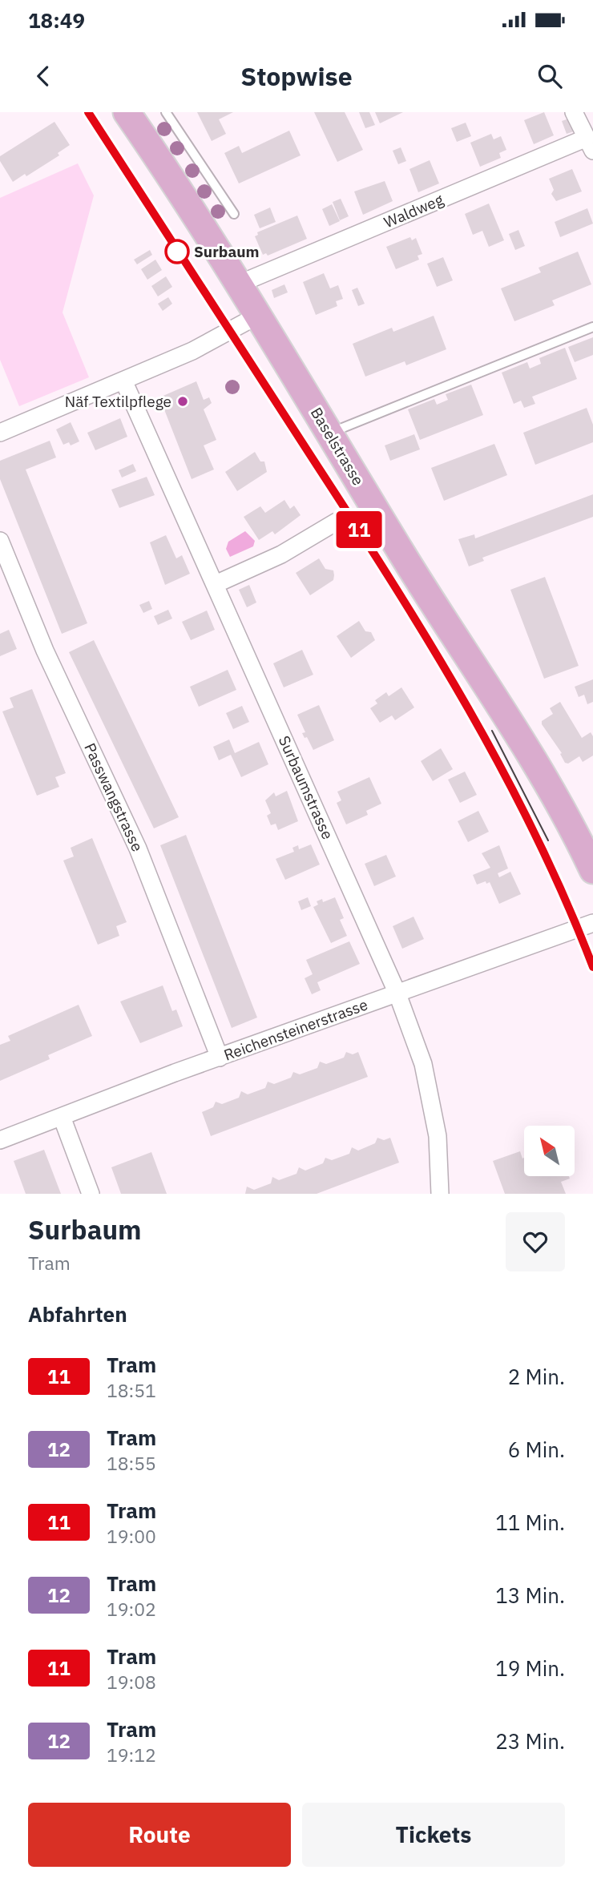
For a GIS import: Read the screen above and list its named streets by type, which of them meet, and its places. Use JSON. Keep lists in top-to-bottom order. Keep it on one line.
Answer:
{"streets":{"main road":["Baselstrasse"],"street":["Waldweg","Surbaumstrasse","Passwangstrasse","Reichensteinerstrasse"]},"crossings":[["Waldweg","Baselstrasse"],["Surbaumstrasse","Reichensteinerstrasse"],["Passwangstrasse","Reichensteinerstrasse"]],"places":["Surbaum","Näf Textilpflege"],"lines":["tram line 11"],"north":"top left","page":{"status":"18:49","header":"Stopwise","on_map":"11","heading":[["Surbaum","Tram"],"Abfahrten"],"list":[{"mark":"11","name":"Tram","note":"18:51","value":"2 Min."},{"mark":"12","name":"Tram","note":"18:55","value":"6 Min."},{"mark":"11","name":"Tram","note":"19:00","value":"11 Min."},{"mark":"12","name":"Tram","note":"19:02","value":"13 Min."},{"mark":"11","name":"Tram","note":"19:08","value":"19 Min."},{"mark":"12","name":"Tram","note":"19:12","value":"23 Min."}],"buttons":["Route","Tickets"]}}
